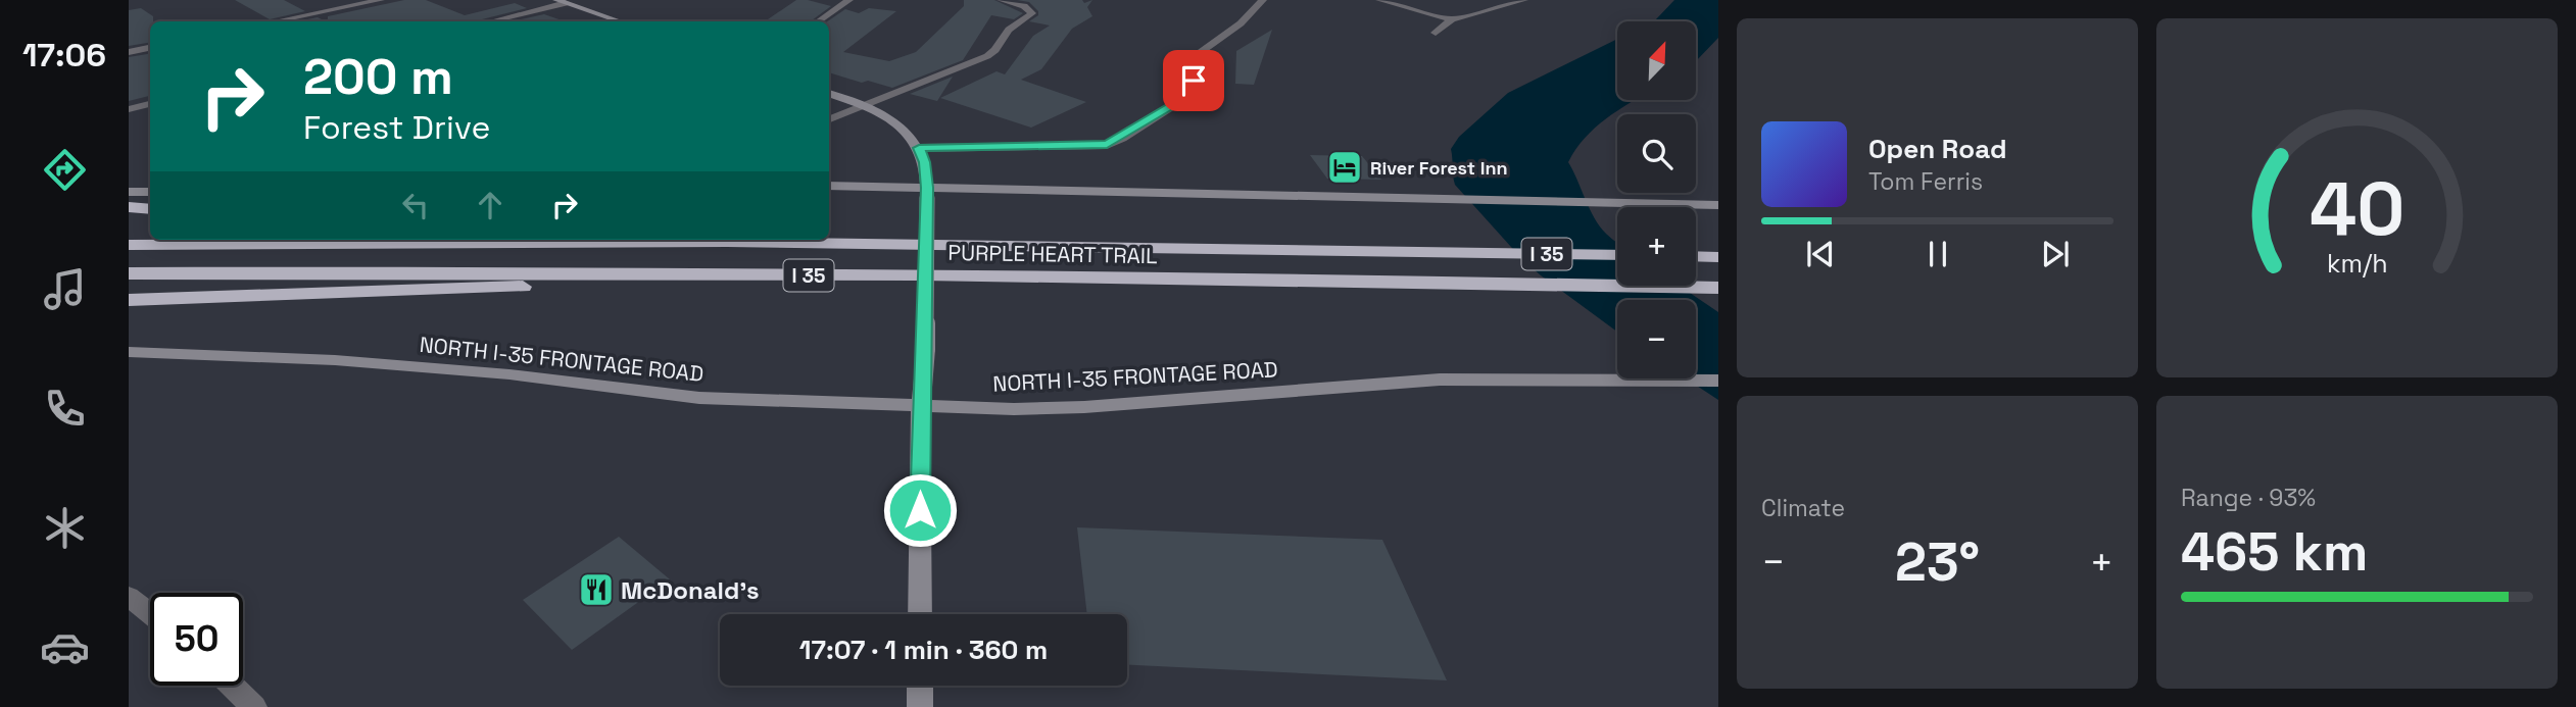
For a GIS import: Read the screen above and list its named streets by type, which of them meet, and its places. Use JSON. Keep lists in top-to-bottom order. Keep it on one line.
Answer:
{"streets":{"highway":["PURPLE HEART TRAIL","I 35"],"main road":["NORTH I-35 FRONTAGE ROAD"]},"places":{"hotel":["River Forest Inn"],"restaurant":["McDonald's"]},"north":"top right","page":{"tabs":"17:06","map_buttons":["+","−"],"turn":["200 m","Forest Drive"],"song":["Open Road","Tom Ferris"],"tile":["Climate",["Range · 93%","465 km"]],"heat":["−","23°","+"],"limit":"50","trip":"17:07 · 1 min · 360 m","gauge":["40","km/h"]}}
